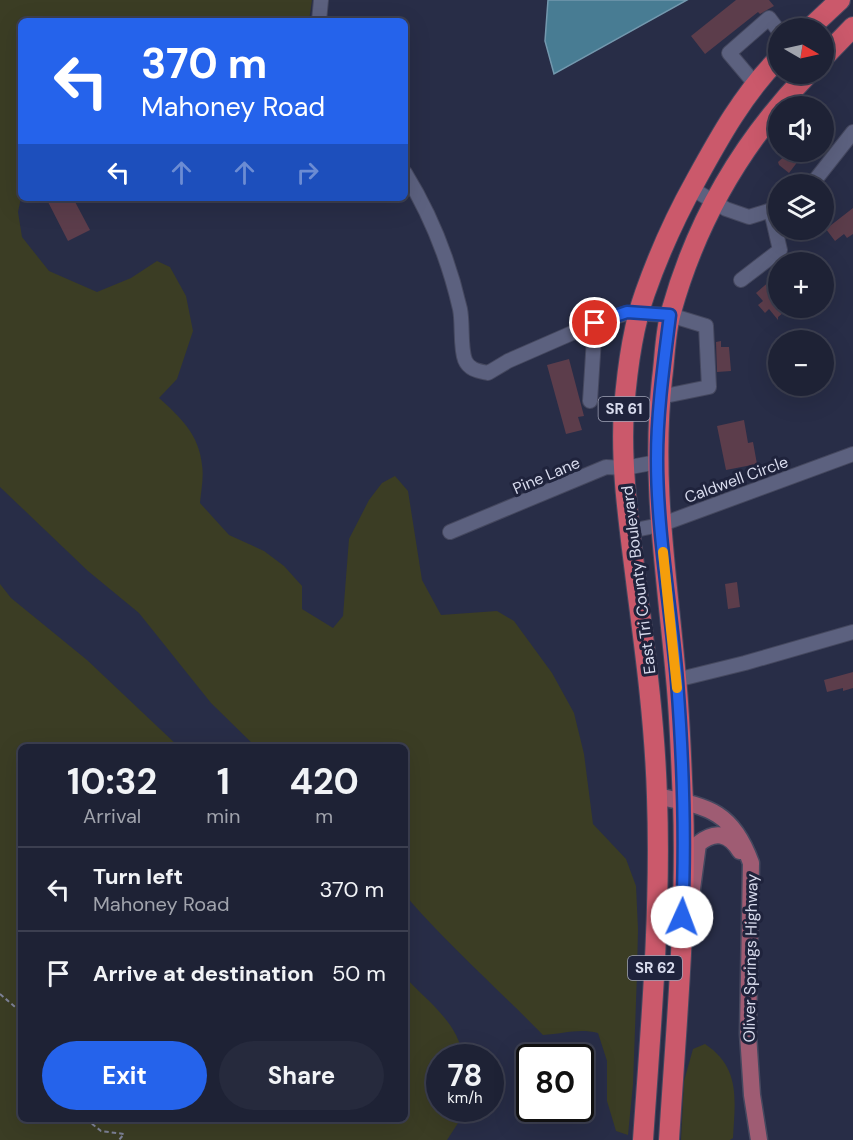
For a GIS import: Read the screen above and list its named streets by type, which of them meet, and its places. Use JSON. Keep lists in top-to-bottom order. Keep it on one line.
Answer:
{"streets":{"highway":["SR 61","East Tri County Boulevard","SR 62"],"main road":["Oliver Springs Highway"],"street":["Pine Lane","Caldwell Circle"]},"crossings":[["Pine Lane","East Tri County Boulevard"],["Caldwell Circle","East Tri County Boulevard"],["East Tri County Boulevard","Oliver Springs Highway"]],"north":"right","page":{"map_buttons":["+","−"],"turn":["370 m","Mahoney Road"],"eta":["10:32","Arrival","1","min","420","m"],"list":[{"name":"Turn left","note":"Mahoney Road","value":"370 m"},{"name":"Arrive at destination","value":"50 m"}],"buttons":["Exit","Share"],"speed":"78 km/h","limit":"80"}}
